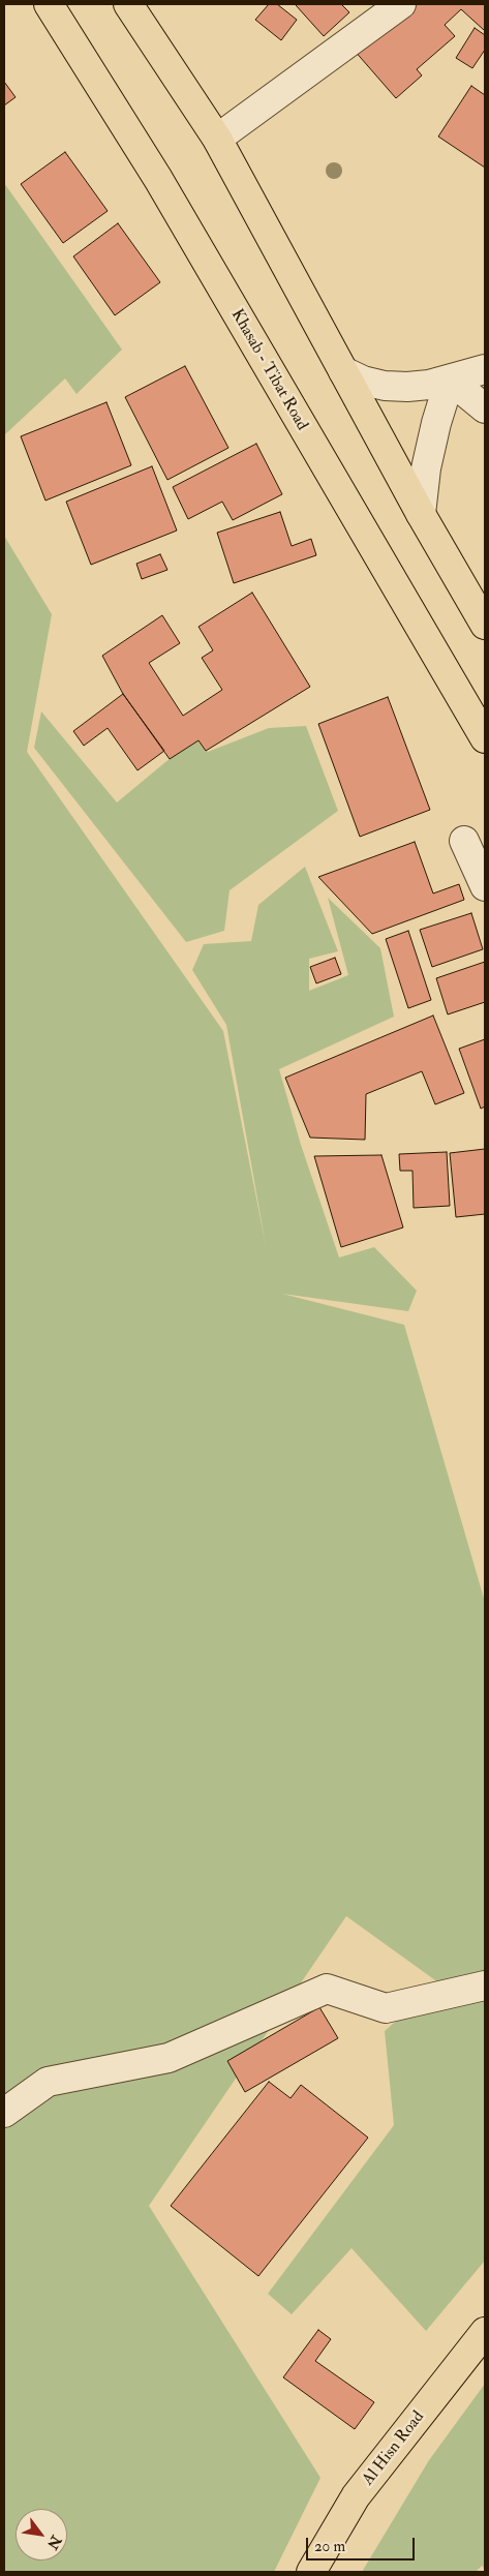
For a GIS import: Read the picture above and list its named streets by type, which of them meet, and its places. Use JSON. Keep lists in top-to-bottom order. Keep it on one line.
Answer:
{"streets":{"main road":["Khasab - Tibat Road","Al Hisn Road"]},"scale_bar":"20 m","north":"bottom right"}
